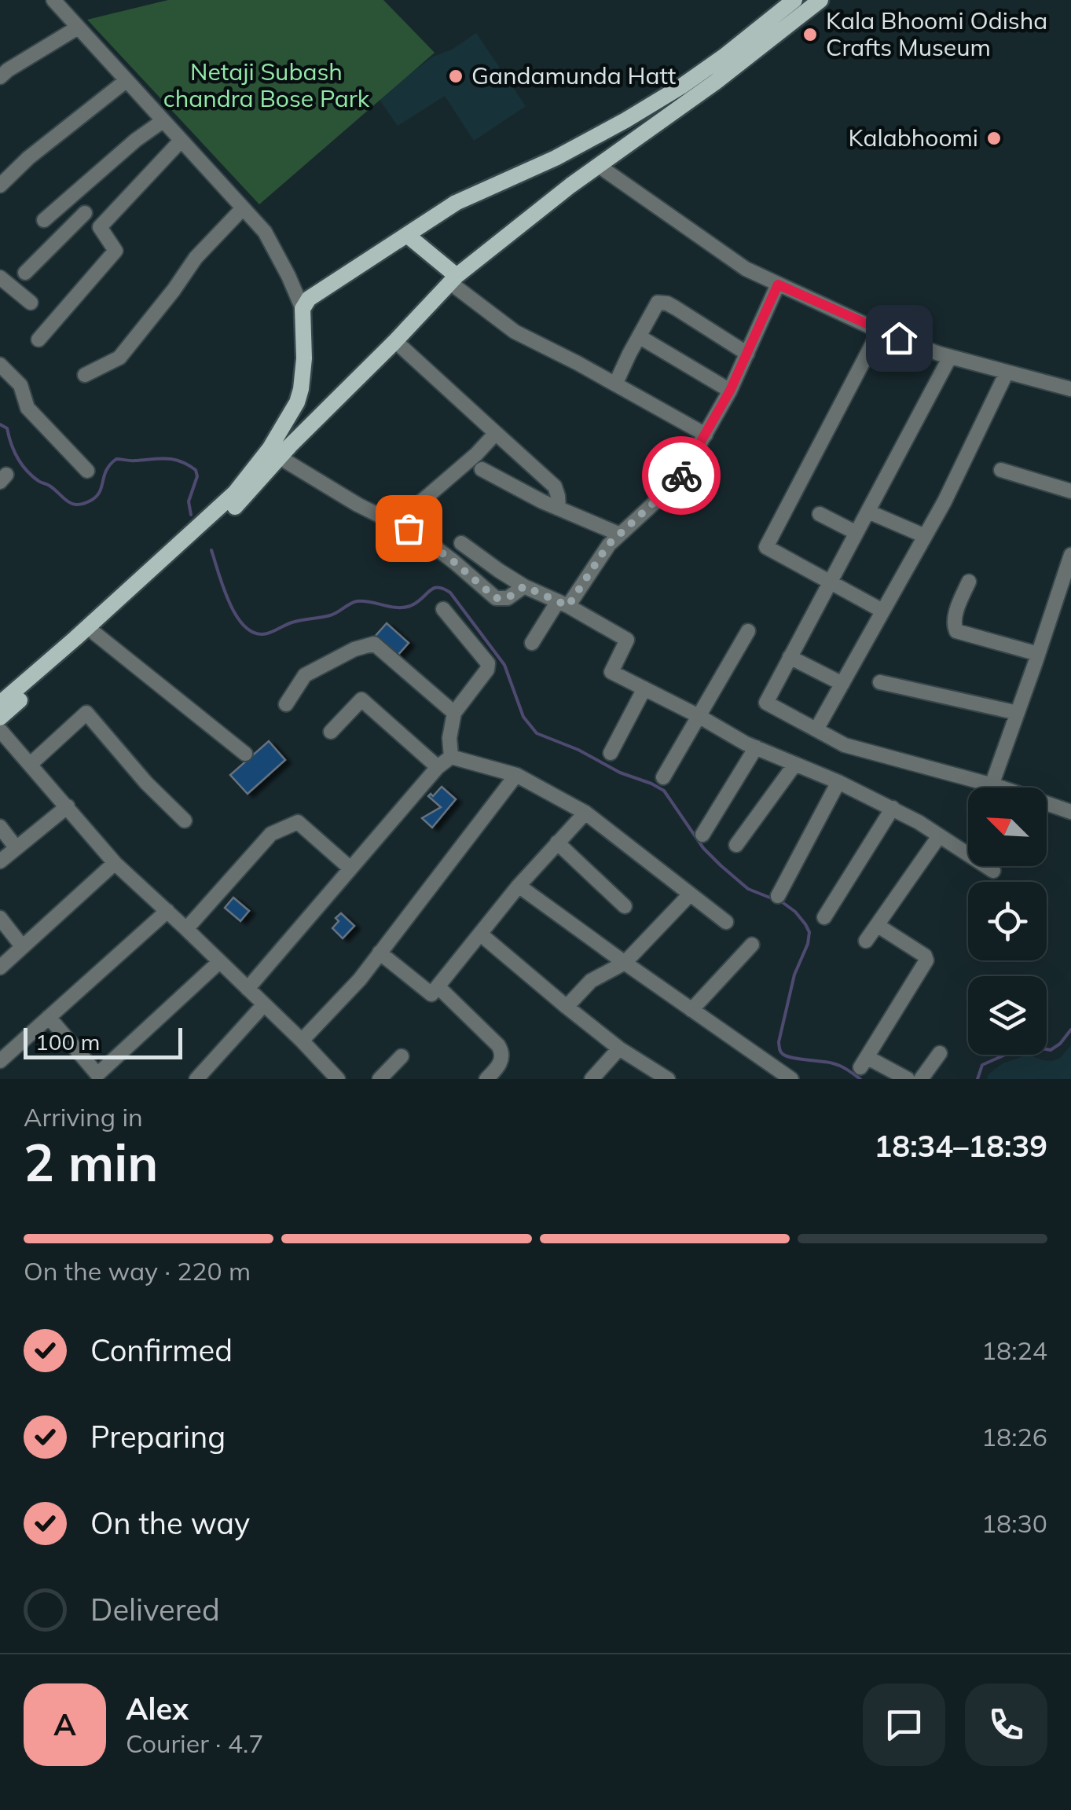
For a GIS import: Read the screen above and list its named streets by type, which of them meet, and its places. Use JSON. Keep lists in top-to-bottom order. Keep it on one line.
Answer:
{"parks":["Netaji Subash chandra Bose Park"],"places":["Kala Bhoomi Odisha Crafts Museum","Gandamunda Hatt","Kalabhoomi"],"scale_bar":"100 m","north":"top left","page":{"scale":"100 m","heading":["2 min","Arriving in","18:34–18:39"],"panel":["Alex","Courier · 4.7"],"bar":"On the way · 220 m","list":[["Confirmed","18:24"],["Preparing","18:26"],["On the way","18:30"],"Delivered"],"round":"A"}}
